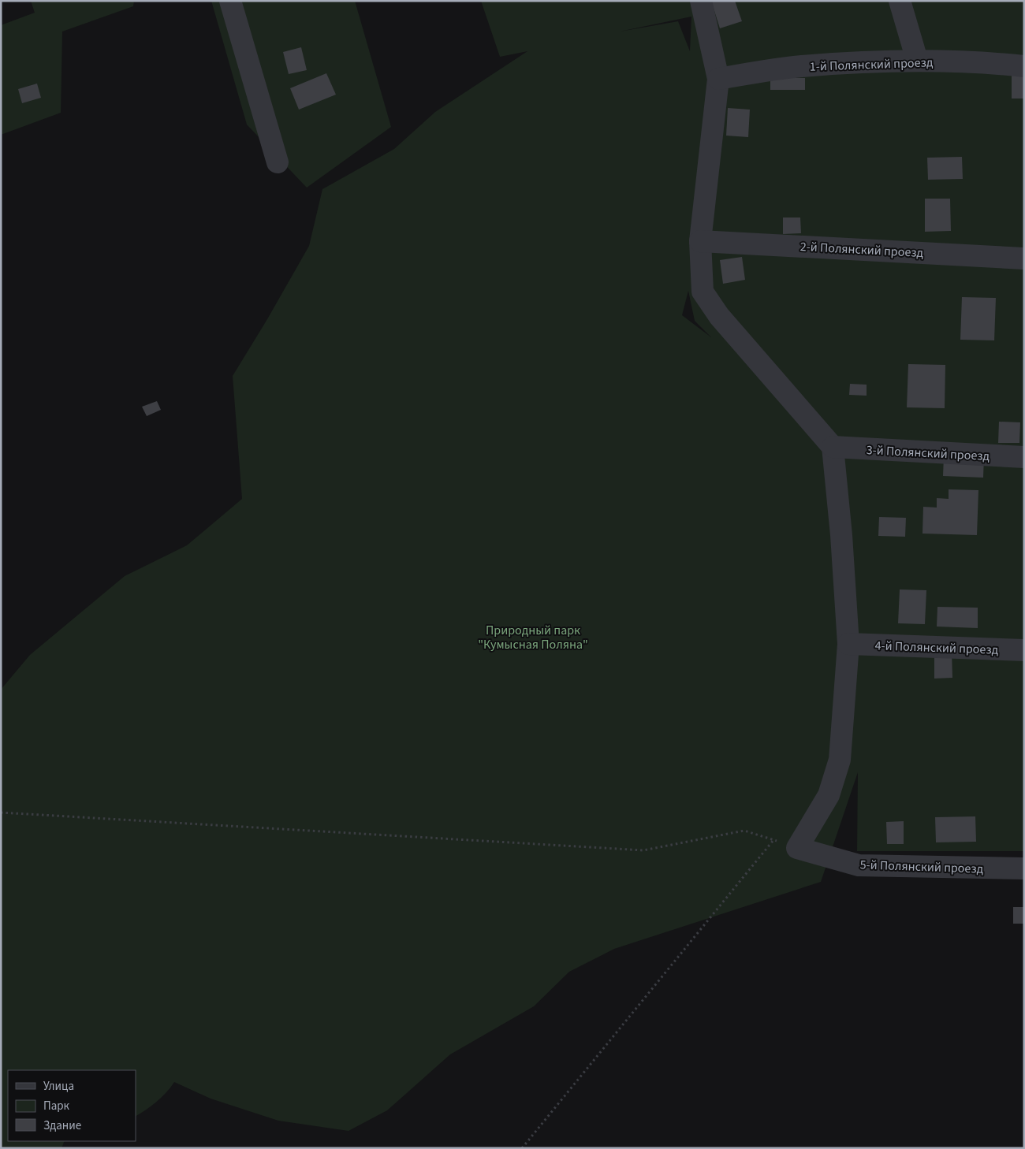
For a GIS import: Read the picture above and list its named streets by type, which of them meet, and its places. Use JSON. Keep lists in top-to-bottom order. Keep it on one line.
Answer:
{"streets":{"lane":["1-й Полянский проезд","2-й Полянский проезд","3-й Полянский проезд","4-й Полянский проезд","5-й Полянский проезд"]},"crossings":[["4-й Полянский проезд","5-й Полянский проезд"]],"parks":["Природный парк \"Кумысная Поляна\""],"legend":["Улица","Парк","Здание"]}
